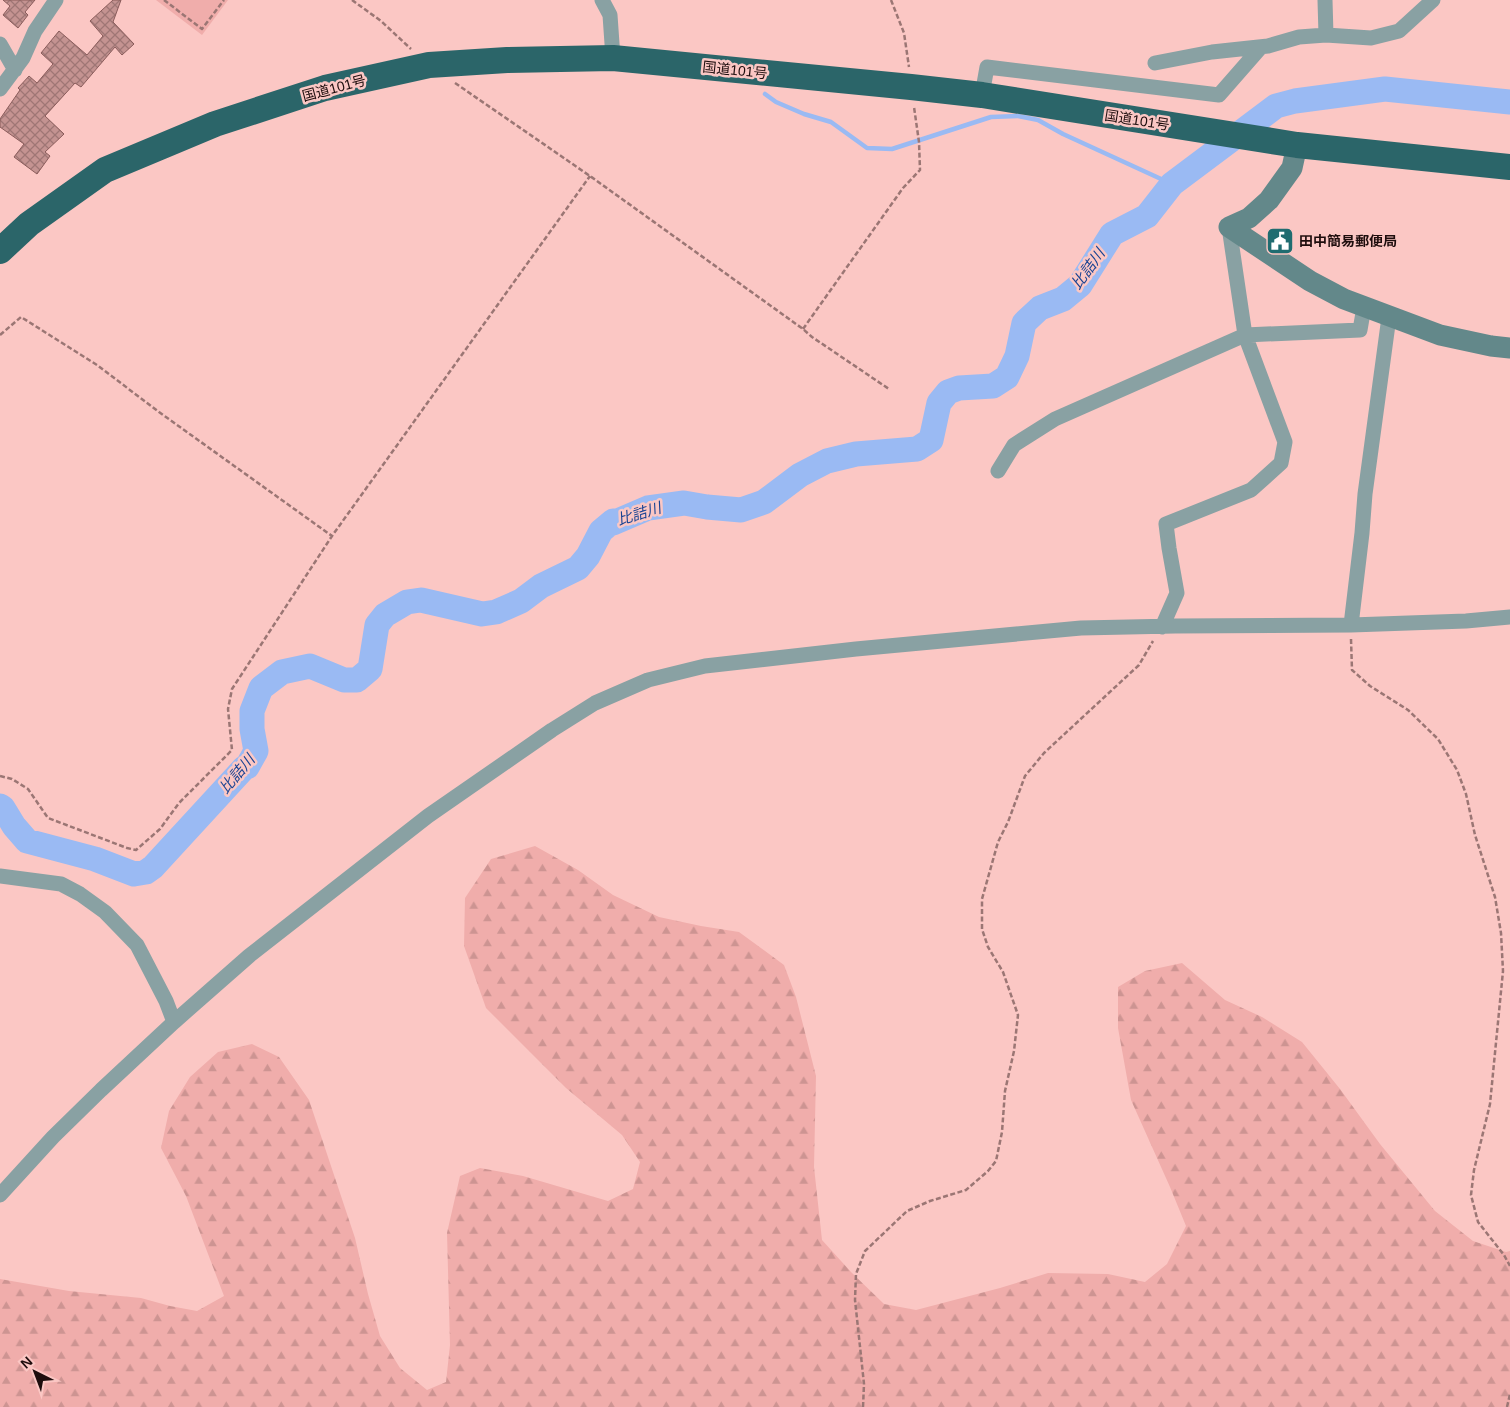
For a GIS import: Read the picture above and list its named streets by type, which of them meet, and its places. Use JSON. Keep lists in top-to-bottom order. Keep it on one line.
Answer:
{"streets":{"highway":["国道101号"]},"water":["比詰川"],"places":{"public building":["田中簡易郵便局"]},"north":"top left"}
